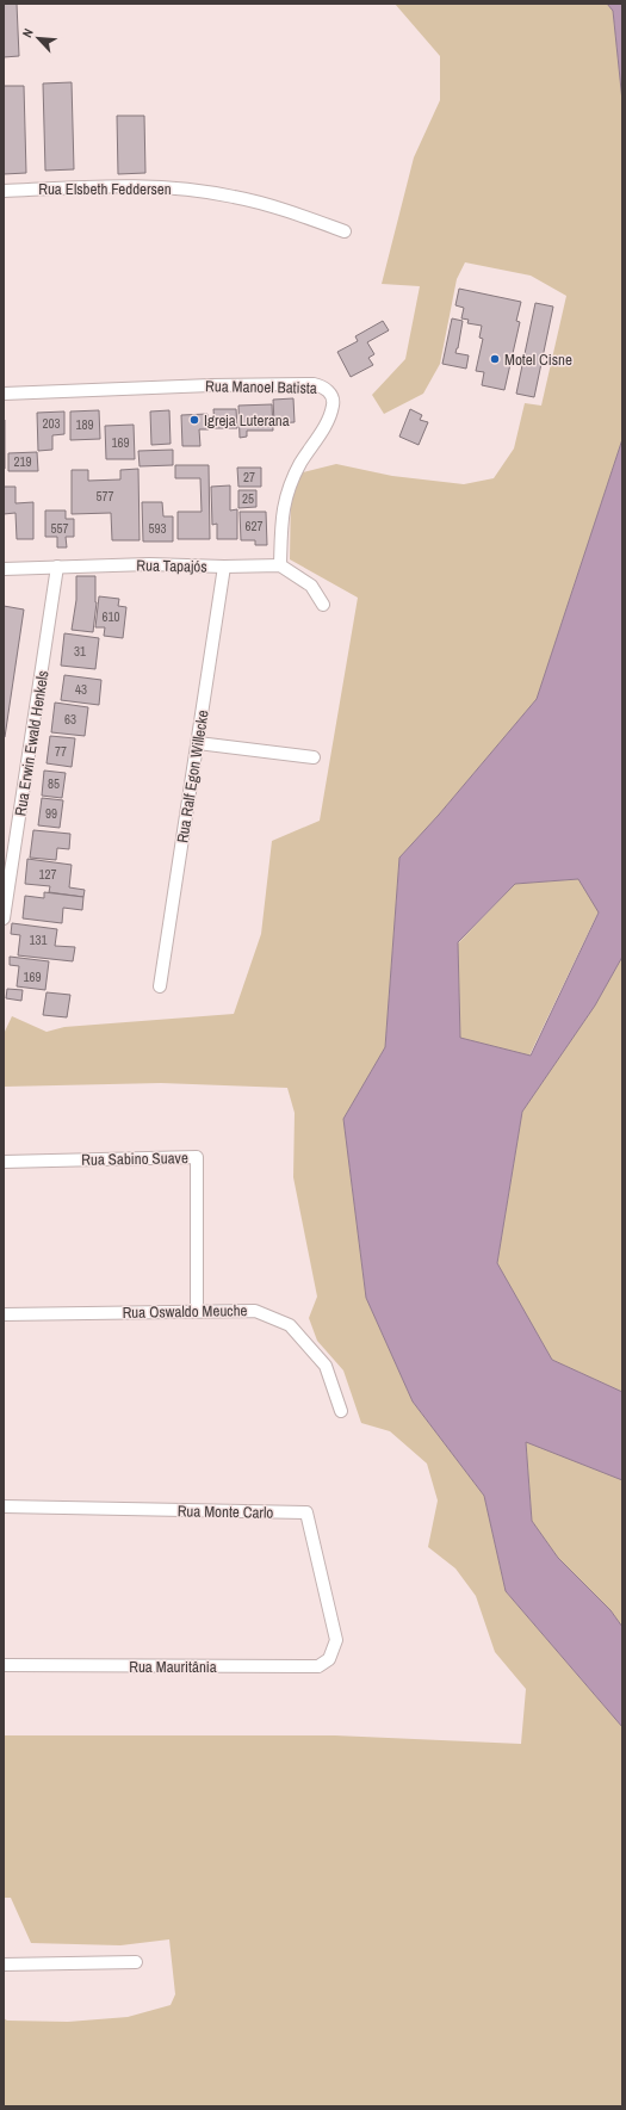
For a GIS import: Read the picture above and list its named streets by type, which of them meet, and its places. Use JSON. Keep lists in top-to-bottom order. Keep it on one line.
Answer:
{"streets":{"street":["Rua Elsbeth Feddersen","Rua Manoel Batista","Rua Tapajós","Rua Erwin Ewald Henkels","Rua Ralf Egon Willecke","Rua Sabino Suave","Rua Oswaldo Meuche","Rua Monte Carlo","Rua Mauritânia"]},"crossings":[["Rua Manoel Batista","Rua Tapajós"],["Rua Tapajós","Rua Erwin Ewald Henkels"],["Rua Tapajós","Rua Ralf Egon Willecke"],["Rua Sabino Suave","Rua Oswaldo Meuche"],["Rua Monte Carlo","Rua Mauritânia"]],"places":["Motel Cisne","Igreja Luterana"],"house_numbers":["203","189","169","219","27","577","25","627","557","593","610","31","43","63","77","85","99","127","131","169"],"north":"top left"}
